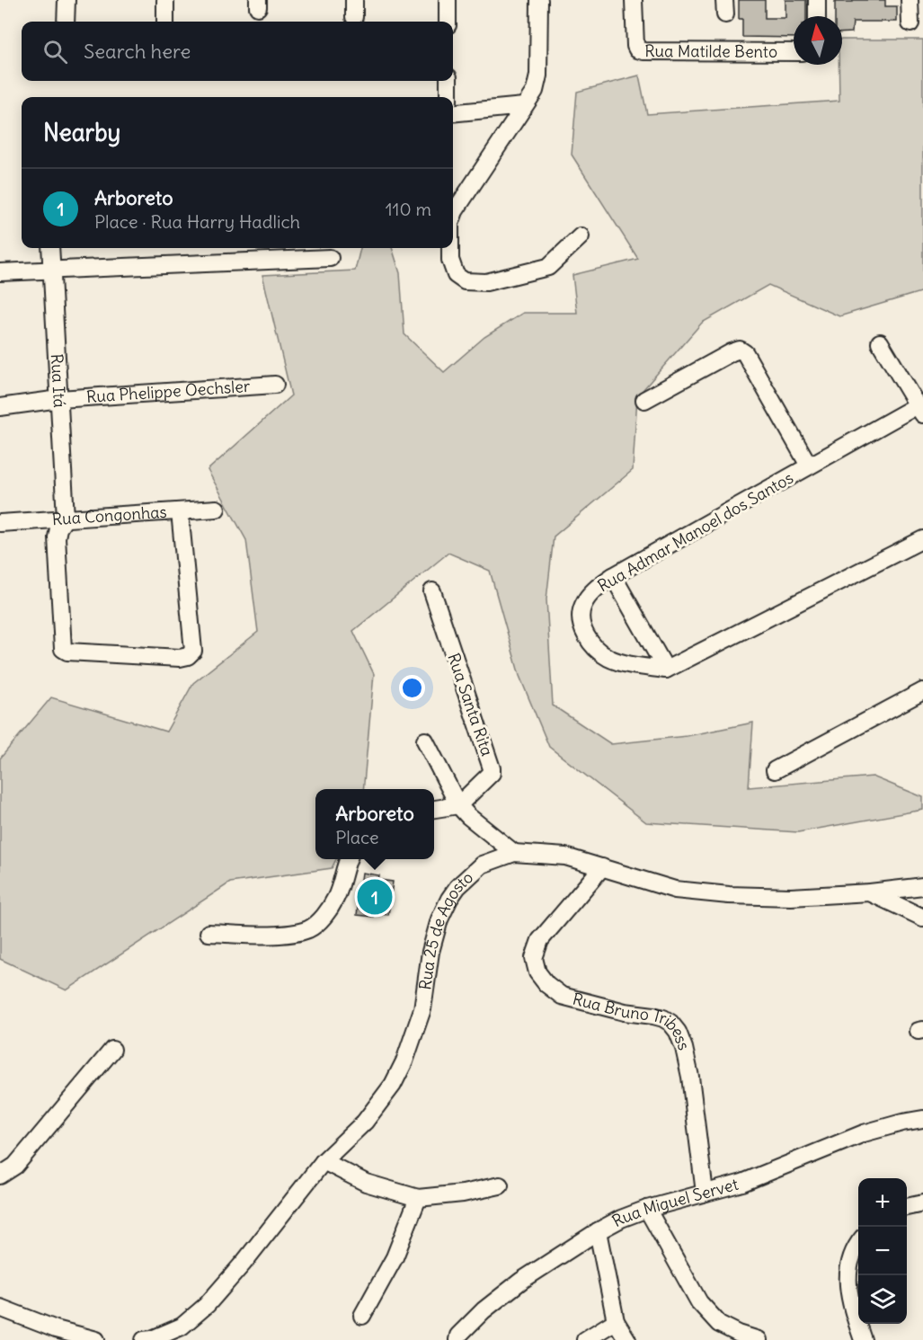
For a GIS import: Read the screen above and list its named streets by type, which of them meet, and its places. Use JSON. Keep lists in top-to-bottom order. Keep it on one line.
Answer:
{"streets":{"street":["Rua Matilde Bento","Rua Itá","Rua Phelippe Oechsler","Rua Congonhas","Rua Admar Manoel dos Santos","Rua Santa Rita","Rua 25 de Agosto","Rua Bruno Tribess","Rua Miguel Servet"]},"crossings":[["Rua Itá","Rua Phelippe Oechsler"],["Rua Itá","Rua Congonhas"],["Rua 25 de Agosto","Rua Bruno Tribess"],["Rua Bruno Tribess","Rua Miguel Servet"]],"north":"top","page":{"search":"Search here","heading":"Nearby","list":[{"mark":"1","name":"Arboreto","note":"Place · Rua Harry Hadlich","value":"110 m"}],"popup":["Arboreto","Place"],"pins":"1","map_buttons":["+","−"]}}
